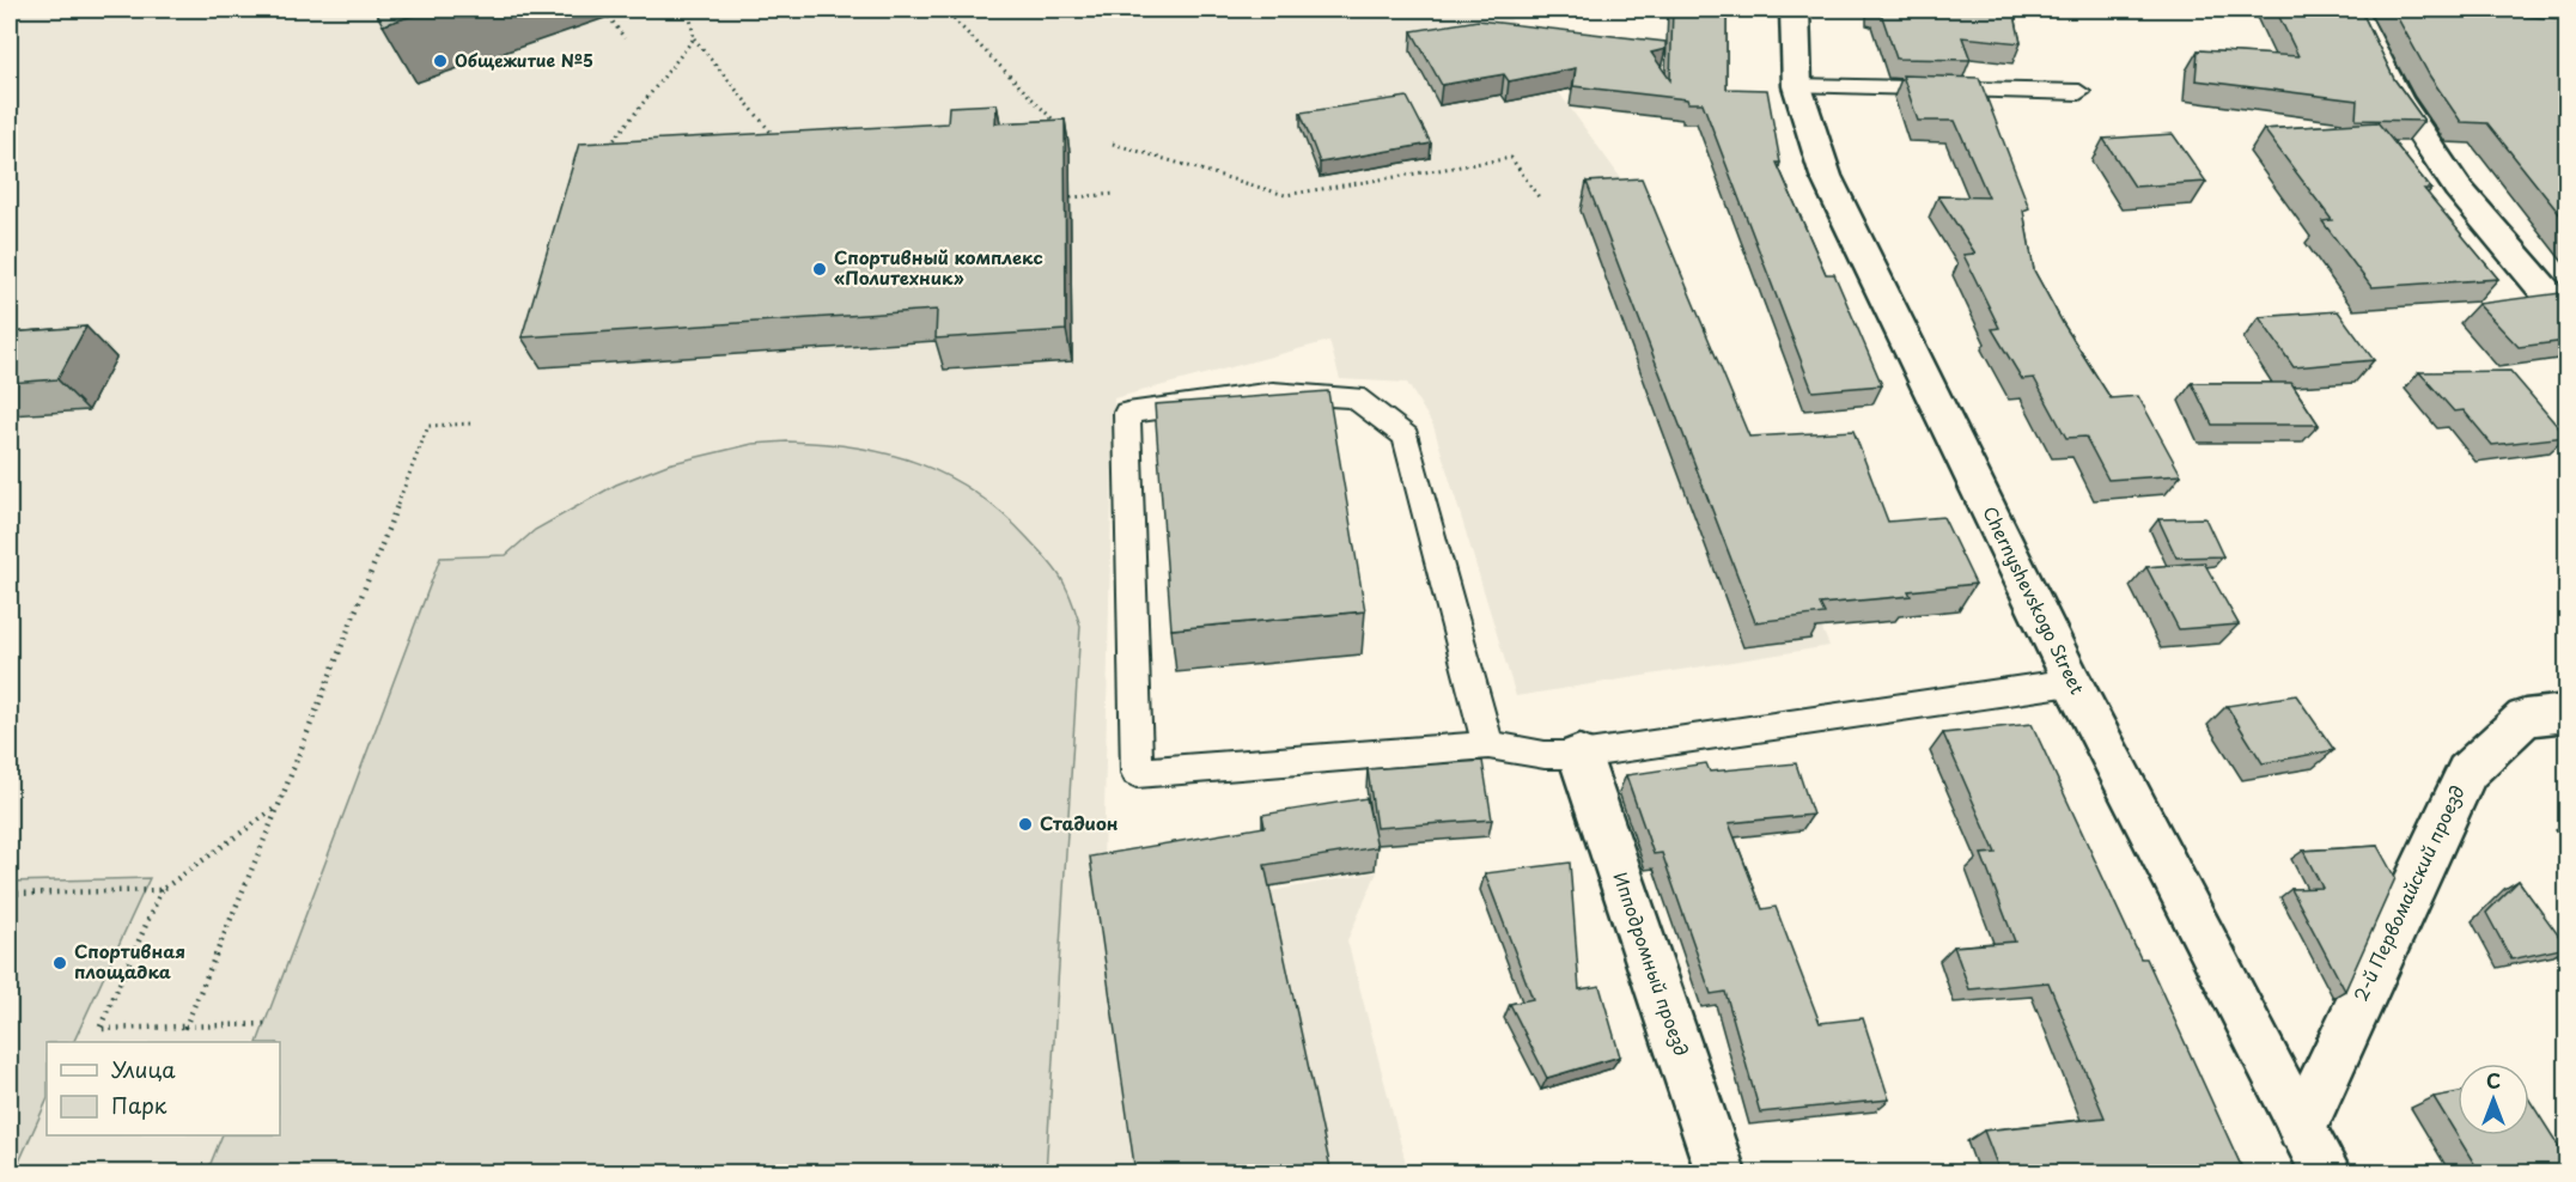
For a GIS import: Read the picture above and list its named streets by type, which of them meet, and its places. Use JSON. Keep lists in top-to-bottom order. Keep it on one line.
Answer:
{"streets":{"street":["Chernyshevskogo Street","2-й Первомайский проезд","Ипподромный проезд"]},"crossings":[["Chernyshevskogo Street","2-й Первомайский проезд"]],"places":["Общежитие №5","Спортивный комплекс «Политехник»","Стадион","Спортивная площадка"],"legend":["Улица","Парк"],"north":"top"}
